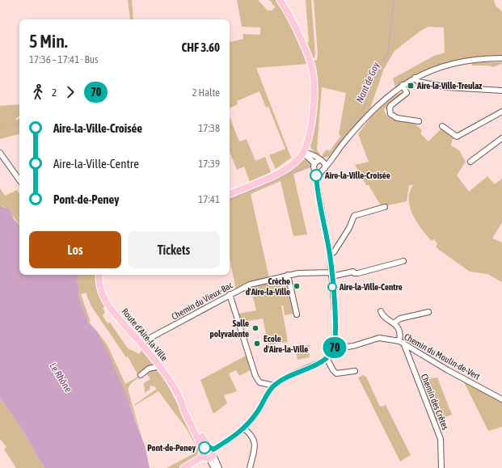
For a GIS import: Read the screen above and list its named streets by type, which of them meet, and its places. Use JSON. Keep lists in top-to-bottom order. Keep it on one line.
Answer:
{"streets":{"main road":["Route d'Aire-la-Ville"],"street":["Chemin du Vieux-Bac","Chemin du Moulin-de-Vert","Chemin des Crêtes"]},"crossings":[["Chemin du Vieux-Bac","Route d'Aire-la-Ville"],["Chemin du Moulin-de-Vert","Chemin des Crêtes"]],"water":["Nant de Goy","Le Rhône"],"places":{"transit":["Aire-la-Ville-Treulaz"],"other":["Aire-la-Ville-Croisée","Crèche d'Aire-la-Ville","Aire-la-Ville-Centre","Salle polyvalente","Ecole d'Aire-la-Ville","Pont-de-Peney"]},"lines":["bus line 70"],"page":{"on_map":"70","heading":["5 Min.","17:36 – 17:41 · Bus","CHF 3.60"],"legs":["2","70","2 Halte"],"list":[{"name":"Aire-la-Ville-Croisée","value":"17:38"},{"name":"Aire-la-Ville-Centre","value":"17:39"},{"name":"Pont-de-Peney","value":"17:41"}],"buttons":["Los","Tickets"]}}
